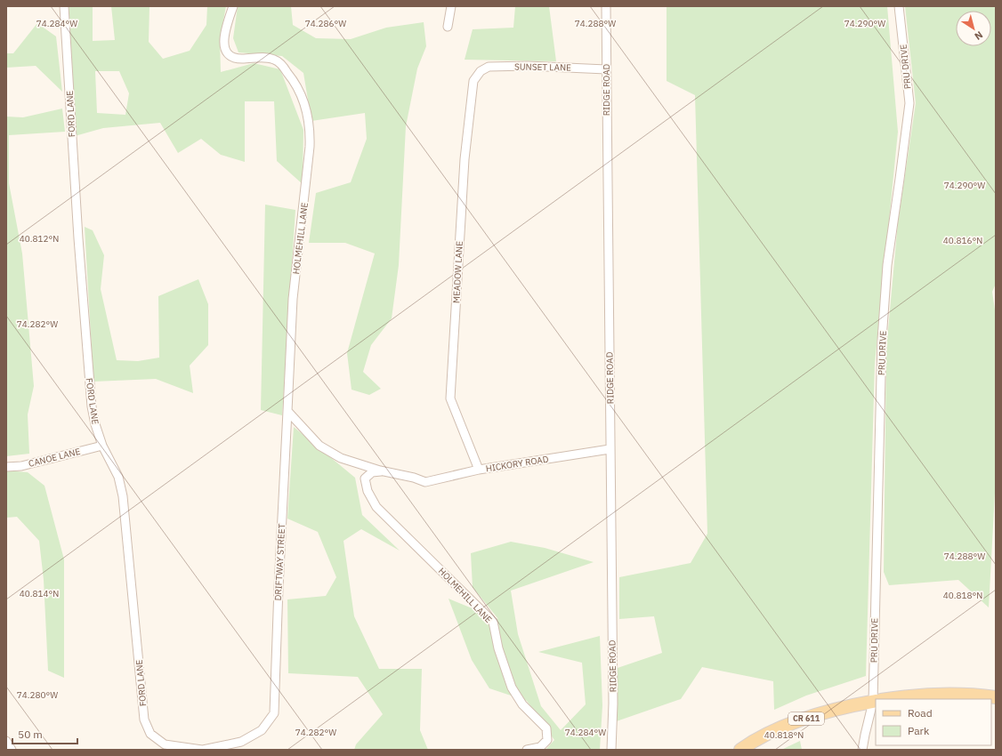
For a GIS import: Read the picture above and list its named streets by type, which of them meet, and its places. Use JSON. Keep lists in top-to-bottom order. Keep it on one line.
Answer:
{"streets":{"main road":["CR 611"],"street":["SUNSET LANE","PRU DRIVE","RIDGE ROAD","FORD LANE","HOLMEHILL LANE","MEADOW LANE","CANOE LANE","HICKORY ROAD","DRIFTWAY STREET"]},"crossings":[["SUNSET LANE","RIDGE ROAD"],["SUNSET LANE","MEADOW LANE"],["RIDGE ROAD","HICKORY ROAD"],["FORD LANE","CANOE LANE"],["FORD LANE","DRIFTWAY STREET"],["HOLMEHILL LANE","HICKORY ROAD"],["HOLMEHILL LANE","DRIFTWAY STREET"],["MEADOW LANE","HICKORY ROAD"]],"legend":["Road","Park"],"scale_bar":"50 m","north":"bottom right","coordinates":["74.284°W","74.286°W","74.288°W","74.290°W","40.812°N","40.816°N","74.282°W","40.814°N","40.818°N","74.280°W"]}
